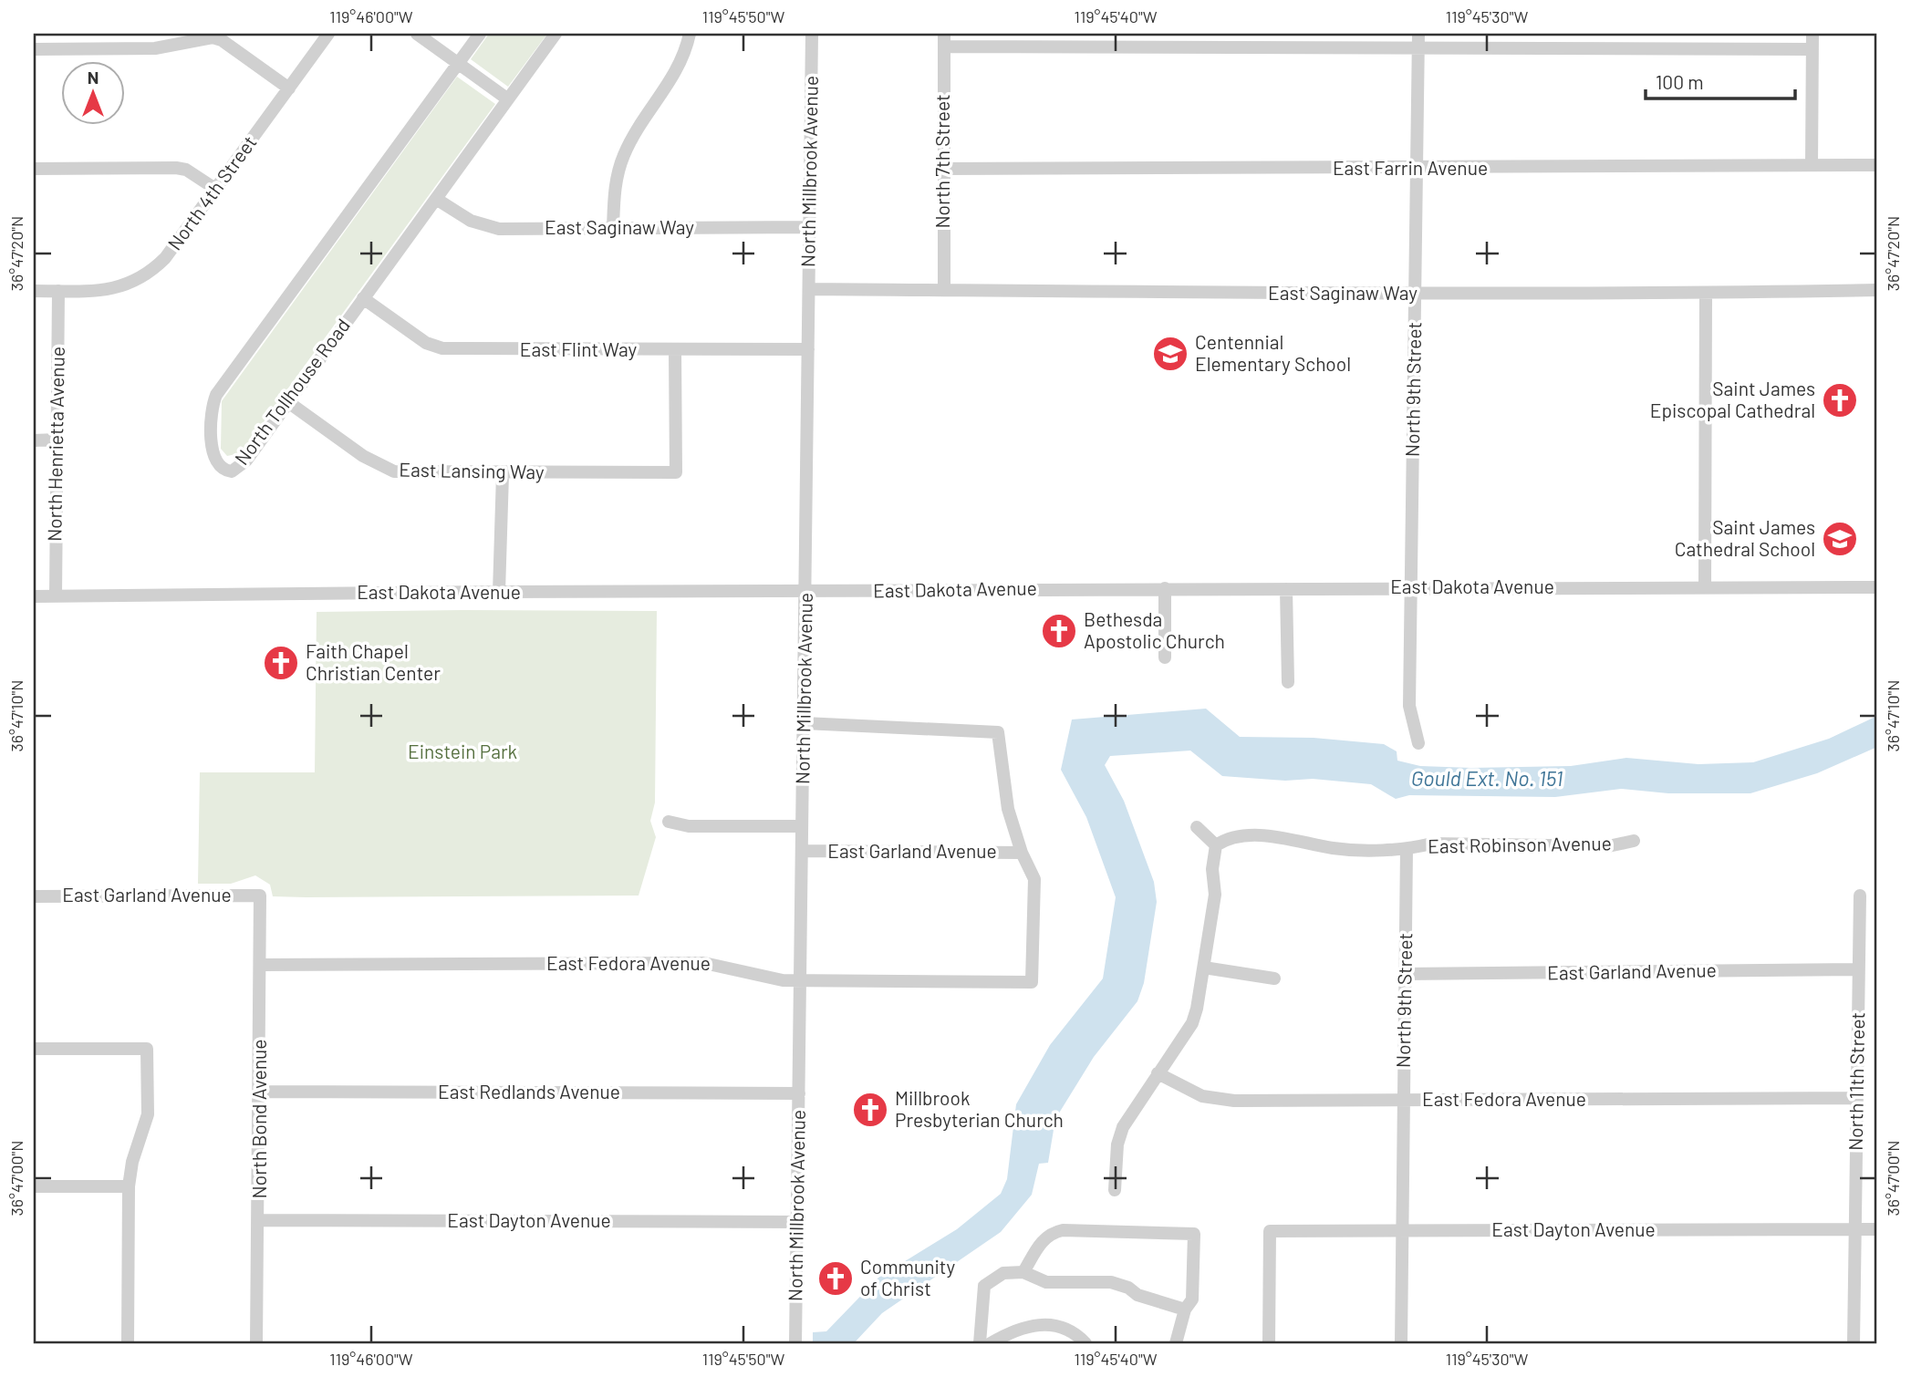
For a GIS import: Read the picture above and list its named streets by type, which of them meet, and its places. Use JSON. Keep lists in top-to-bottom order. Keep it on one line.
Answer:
{"streets":{"street":["North 7th Street","East Farrin Avenue","North Millbrook Avenue","North 4th Street","East Saginaw Way","East Flint Way","North 9th Street","North Tollhouse Road","North Henrietta Avenue","East Lansing Way","East Dakota Avenue","East Robinson Avenue","East Garland Avenue","East Fedora Avenue","North 11th Street","East Redlands Avenue","North Bond Avenue","East Dayton Avenue"]},"crossings":[["North 7th Street","East Farrin Avenue"],["North 7th Street","East Saginaw Way"],["East Farrin Avenue","North 9th Street"],["North Millbrook Avenue","East Saginaw Way"],["North Millbrook Avenue","East Flint Way"],["North Millbrook Avenue","East Dakota Avenue"],["North Millbrook Avenue","East Garland Avenue"],["North Millbrook Avenue","East Fedora Avenue"],["North Millbrook Avenue","East Redlands Avenue"],["North Millbrook Avenue","East Dayton Avenue"],["North 4th Street","North Henrietta Avenue"],["East Saginaw Way","North 9th Street"],["East Saginaw Way","North Tollhouse Road"],["East Flint Way","North Tollhouse Road"],["East Flint Way","East Lansing Way"],["North 9th Street","East Dakota Avenue"],["North 9th Street","East Robinson Avenue"],["North 9th Street","East Garland Avenue"],["North 9th Street","East Fedora Avenue"],["North 9th Street","East Dayton Avenue"],["North Tollhouse Road","East Lansing Way"],["North Henrietta Avenue","East Dakota Avenue"],["East Garland Avenue","East Fedora Avenue"],["East Garland Avenue","North 11th Street"],["East Garland Avenue","North Bond Avenue"],["East Fedora Avenue","North 11th Street"],["East Fedora Avenue","North Bond Avenue"],["North 11th Street","East Dayton Avenue"],["East Redlands Avenue","North Bond Avenue"],["North Bond Avenue","East Dayton Avenue"]],"water":["Gould Ext. No. 151"],"parks":["Einstein Park"],"places":{"school or university":["Centennial Elementary School","Saint James Cathedral School"],"church":["Saint James Episcopal Cathedral","Bethesda Apostolic Church","Faith Chapel Christian Center","Millbrook Presbyterian Church","Community of Christ"]},"scale_bar":"100 m","north":"top","coordinates":["119°46'00\"W","119°45'50\"W","119°45'40\"W","119°45'30\"W","36°47'20\"N","36°47'10\"N","36°47'00\"N"]}
